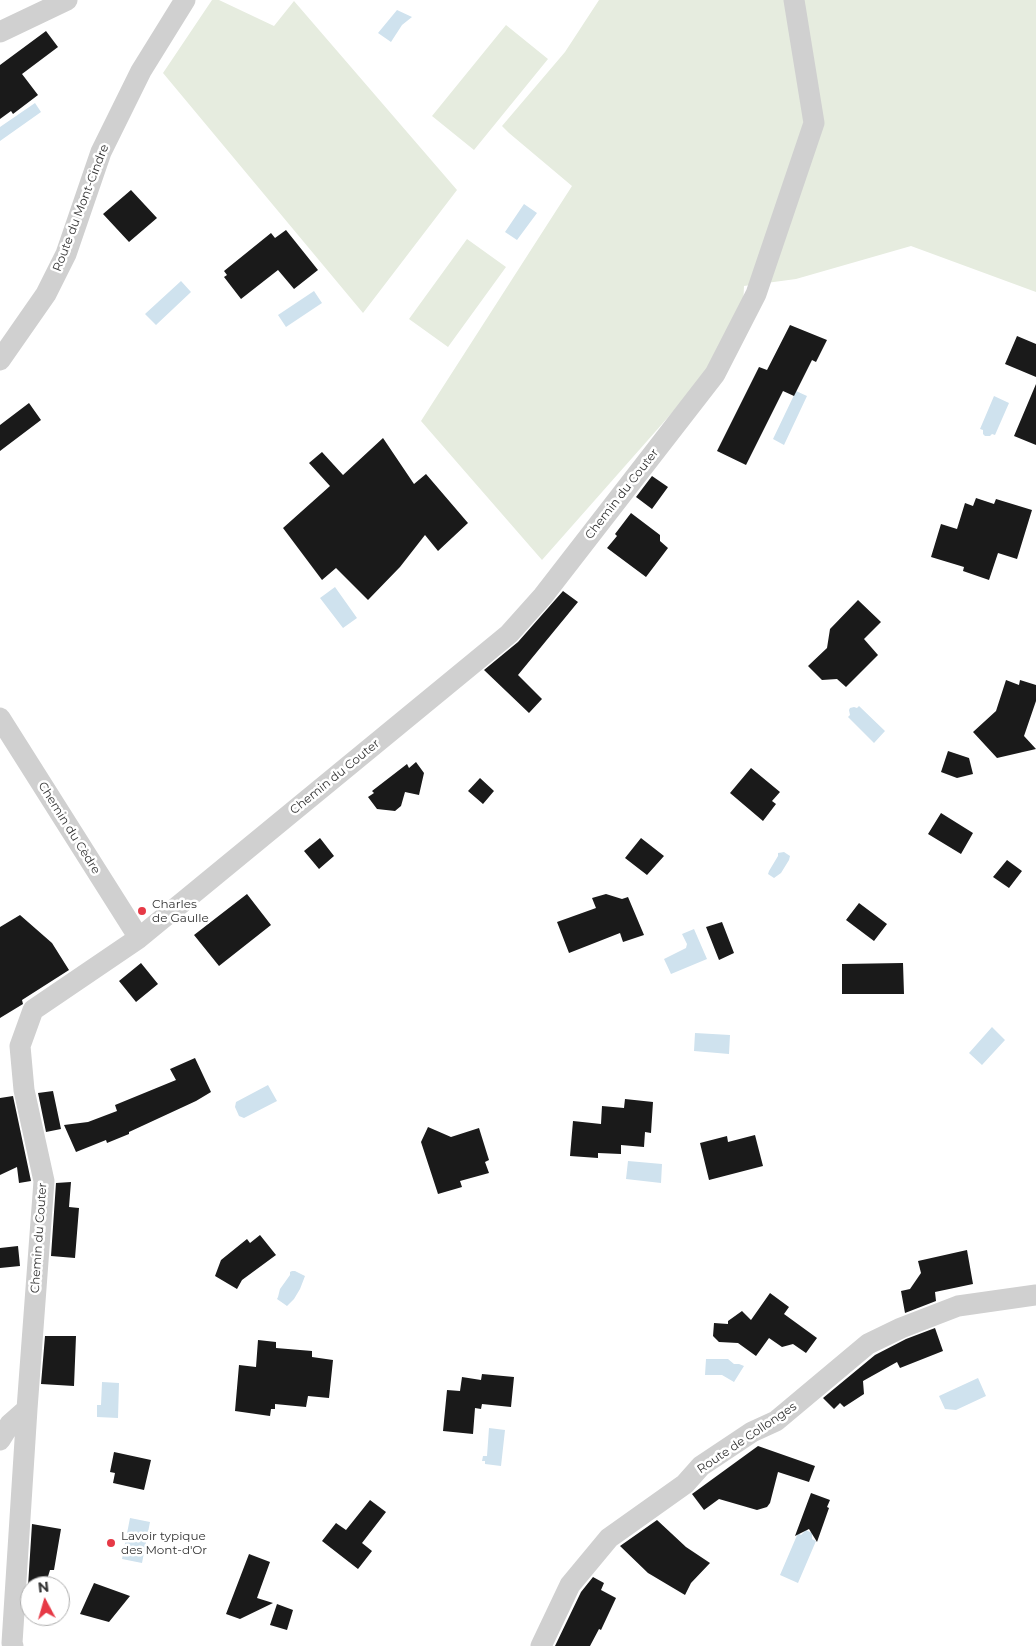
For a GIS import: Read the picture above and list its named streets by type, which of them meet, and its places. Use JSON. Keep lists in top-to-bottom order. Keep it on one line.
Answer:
{"streets":{"street":["Route du Mont-Cindre","Chemin du Couter","Chemin du Cèdre","Route de Collonges"]},"crossings":[["Chemin du Couter","Chemin du Cèdre"]],"places":["Charles de Gaulle","Lavoir typique des Mont-d'Or"],"north":"top"}
